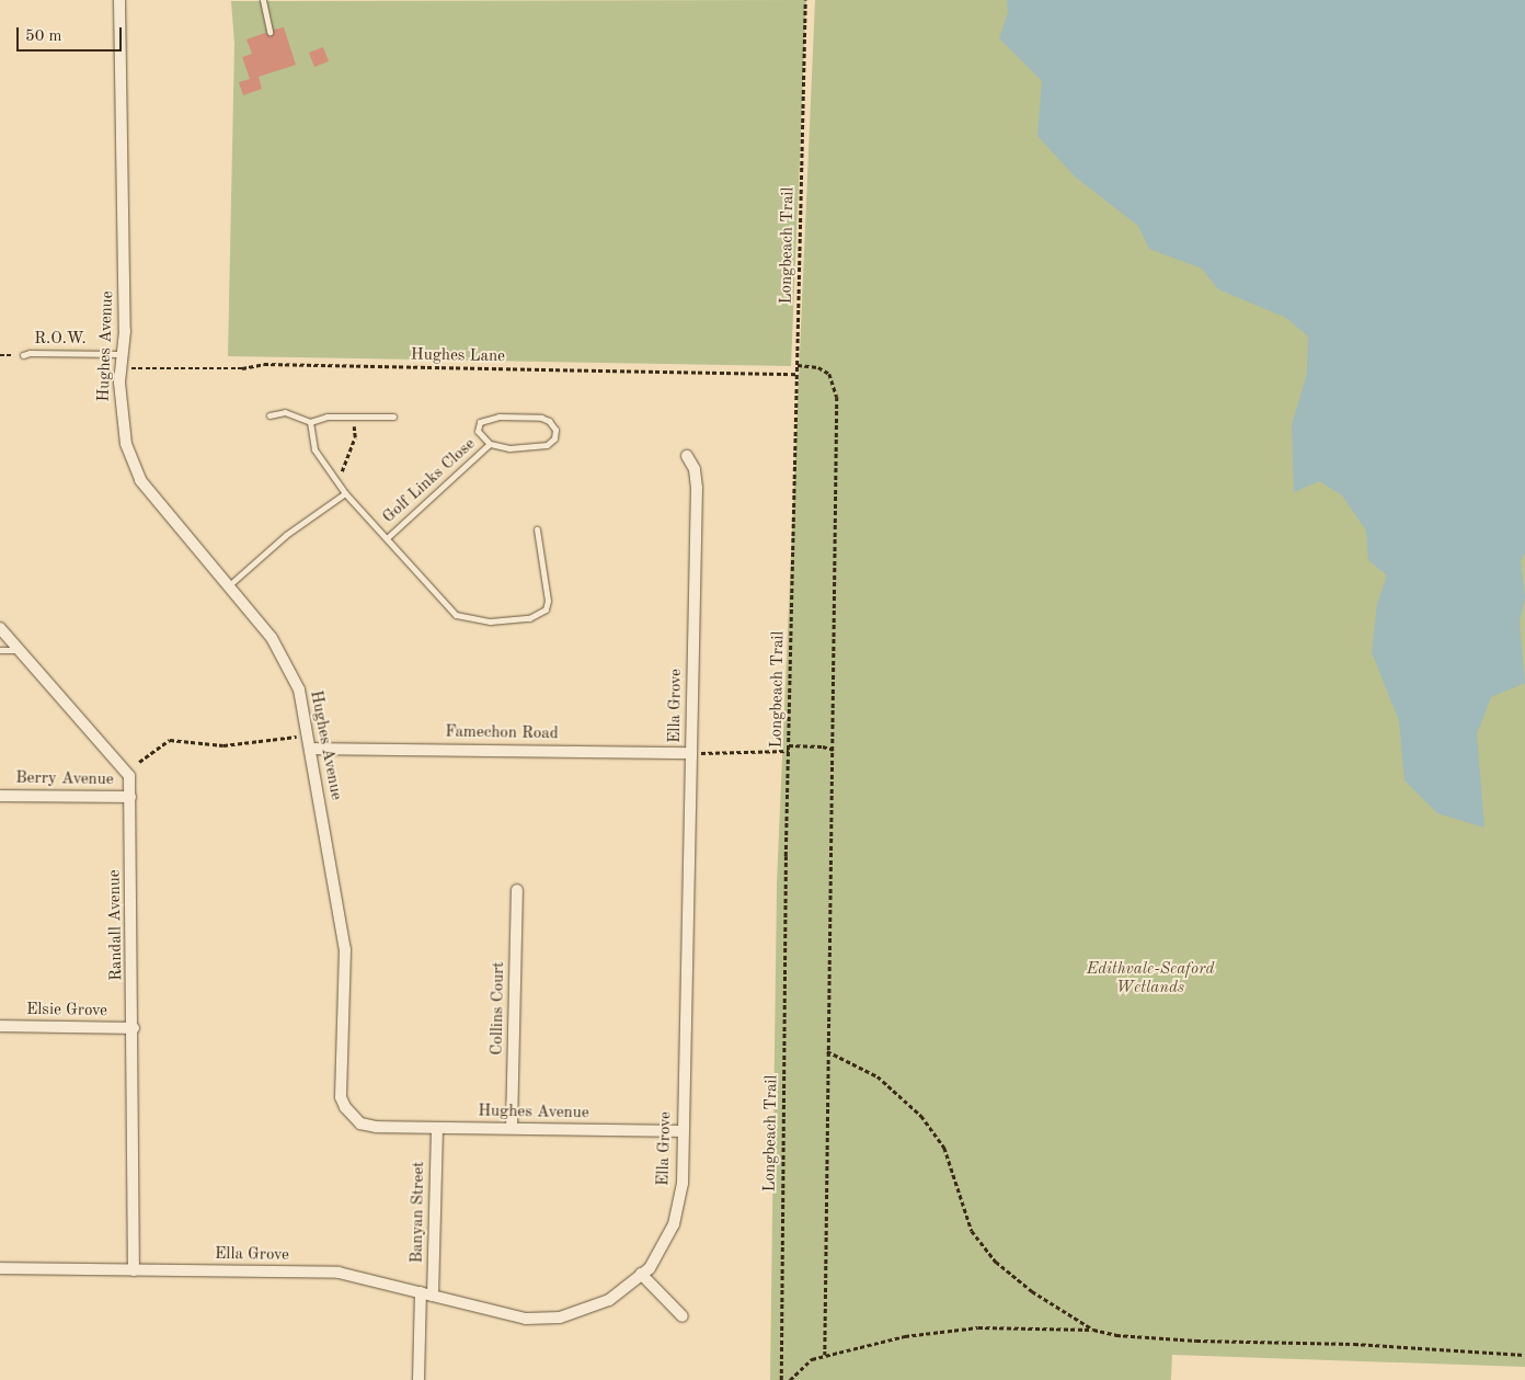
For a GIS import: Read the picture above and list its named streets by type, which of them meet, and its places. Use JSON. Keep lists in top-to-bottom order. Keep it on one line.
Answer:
{"streets":{"street":["Hughes Avenue","Ella Grove","Famechon Road","Berry Avenue","Randall Avenue","Collins Court","Elsie Grove","Banyan Street"],"lane":["R.O.W.","Golf Links Close"],"path":["Longbeach Trail","Hughes Lane"]},"crossings":[["Longbeach Trail","Hughes Lane"],["R.O.W.","Hughes Avenue"],["Hughes Avenue","Hughes Lane"],["Hughes Avenue","Ella Grove"],["Hughes Avenue","Famechon Road"],["Hughes Avenue","Collins Court"],["Hughes Avenue","Banyan Street"],["Ella Grove","Famechon Road"],["Ella Grove","Randall Avenue"],["Ella Grove","Banyan Street"],["Berry Avenue","Randall Avenue"],["Randall Avenue","Elsie Grove"]],"parks":["Edithvale-Seaford Wetlands"],"scale_bar":"50 m"}
